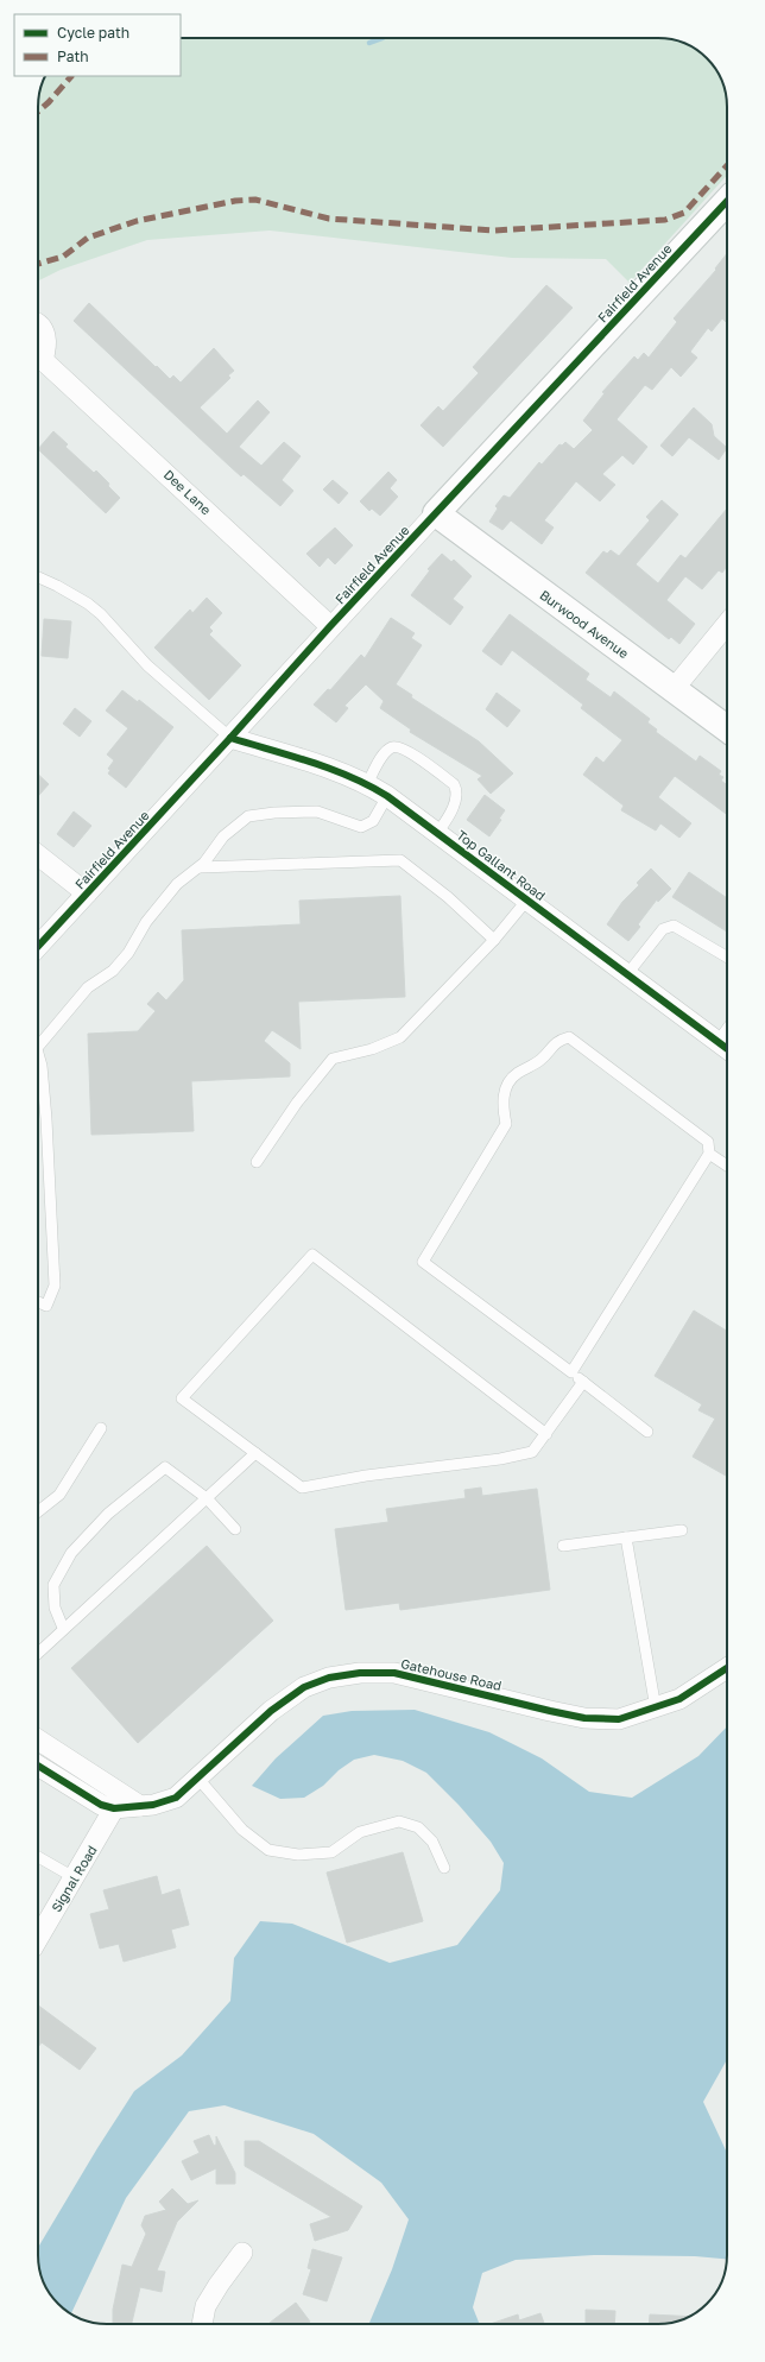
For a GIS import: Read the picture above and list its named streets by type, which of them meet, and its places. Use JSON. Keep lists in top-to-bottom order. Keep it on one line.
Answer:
{"streets":{"street":["Fairfield Avenue","Dee Lane","Burwood Avenue","Top Gallant Road","Gatehouse Road","Signal Road"]},"crossings":[["Fairfield Avenue","Dee Lane"],["Fairfield Avenue","Burwood Avenue"],["Fairfield Avenue","Top Gallant Road"],["Gatehouse Road","Signal Road"]],"legend":["Cycle path","Path"]}
